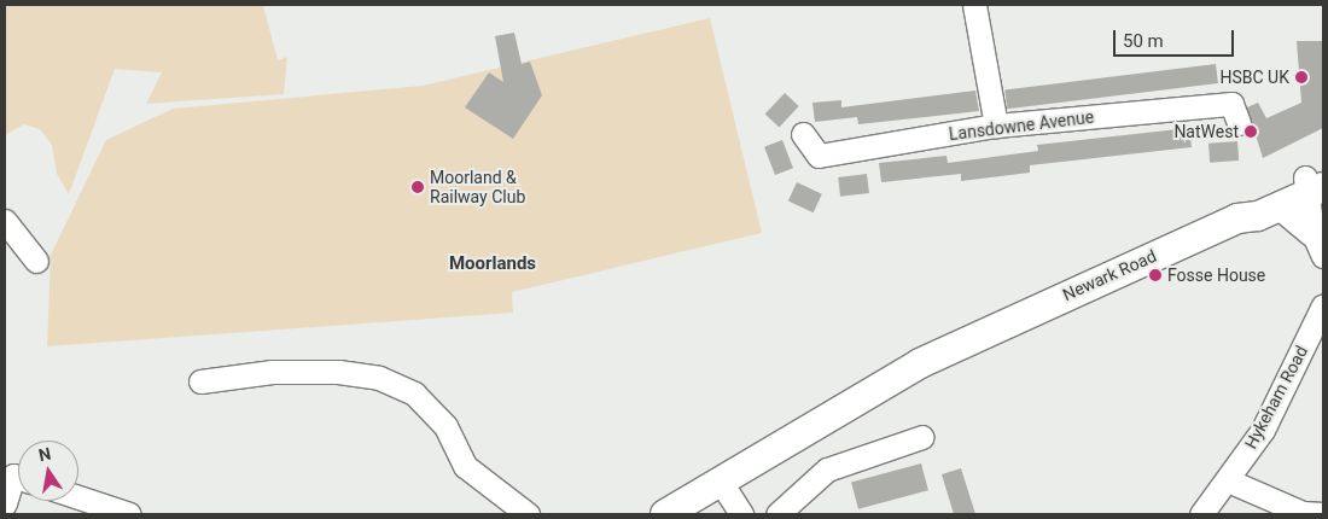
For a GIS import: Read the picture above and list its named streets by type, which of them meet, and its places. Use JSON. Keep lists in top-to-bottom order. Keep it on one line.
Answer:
{"streets":{"main road":["Newark Road"],"street":["Lansdowne Avenue","Hykeham Road"]},"districts":["Moorlands"],"places":["HSBC UK","NatWest","Moorland & Railway Club","Fosse House"],"scale_bar":"50 m","north":"top"}
